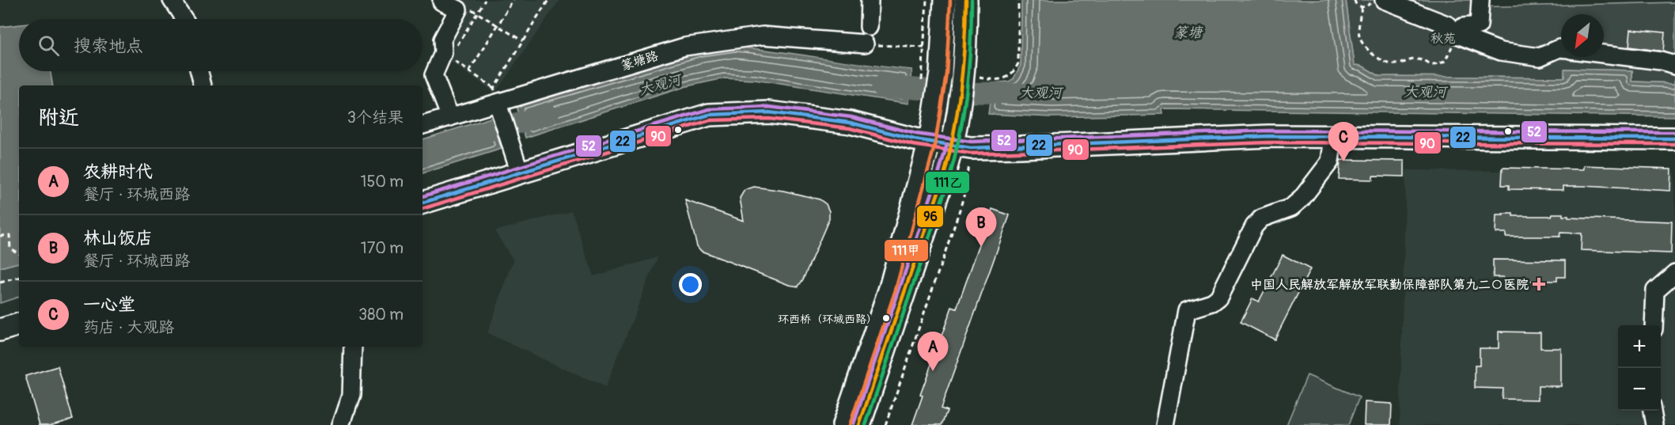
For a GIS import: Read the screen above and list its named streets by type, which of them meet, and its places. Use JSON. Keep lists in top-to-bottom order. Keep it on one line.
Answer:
{"streets":{"street":["篆塘路"]},"water":["篆塘","大观河"],"parks":["秋苑"],"places":{"health":["中国人民解放军解放军联勤保障部队第九二〇医院"],"other":["环西桥（环城西路）"]},"lines":["transit line 96","transit line 111乙","transit line 111甲","transit line 52","transit line 22","transit line 90"],"north":"bottom left","page":{"search":"搜索地点","heading":["附近","3个结果"],"pins":["C","B","A"],"list":[{"mark":"A","name":"农耕时代","note":"餐厅 · 环城西路","value":"150 m"},{"mark":"B","name":"林山饭店","note":"餐厅 · 环城西路","value":"170 m"},{"mark":"C","name":"一心堂","note":"药店 · 大观路","value":"380 m"}],"map_buttons":["+","−"]}}
